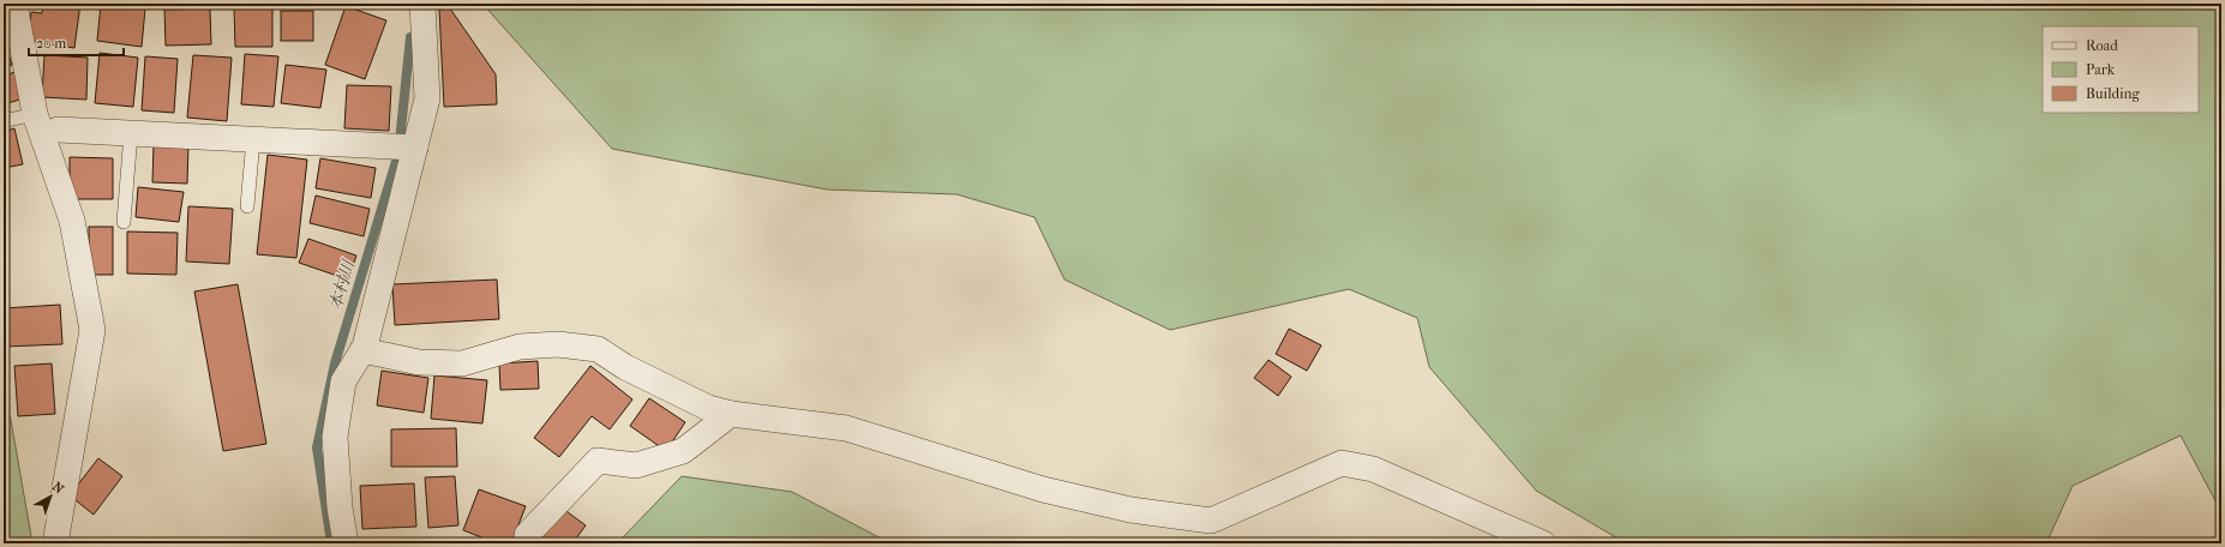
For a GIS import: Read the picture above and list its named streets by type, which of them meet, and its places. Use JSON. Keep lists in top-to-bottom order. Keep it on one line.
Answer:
{"water":["本村川"],"legend":["Road","Park","Building"],"scale_bar":"20 m","north":"top right"}
